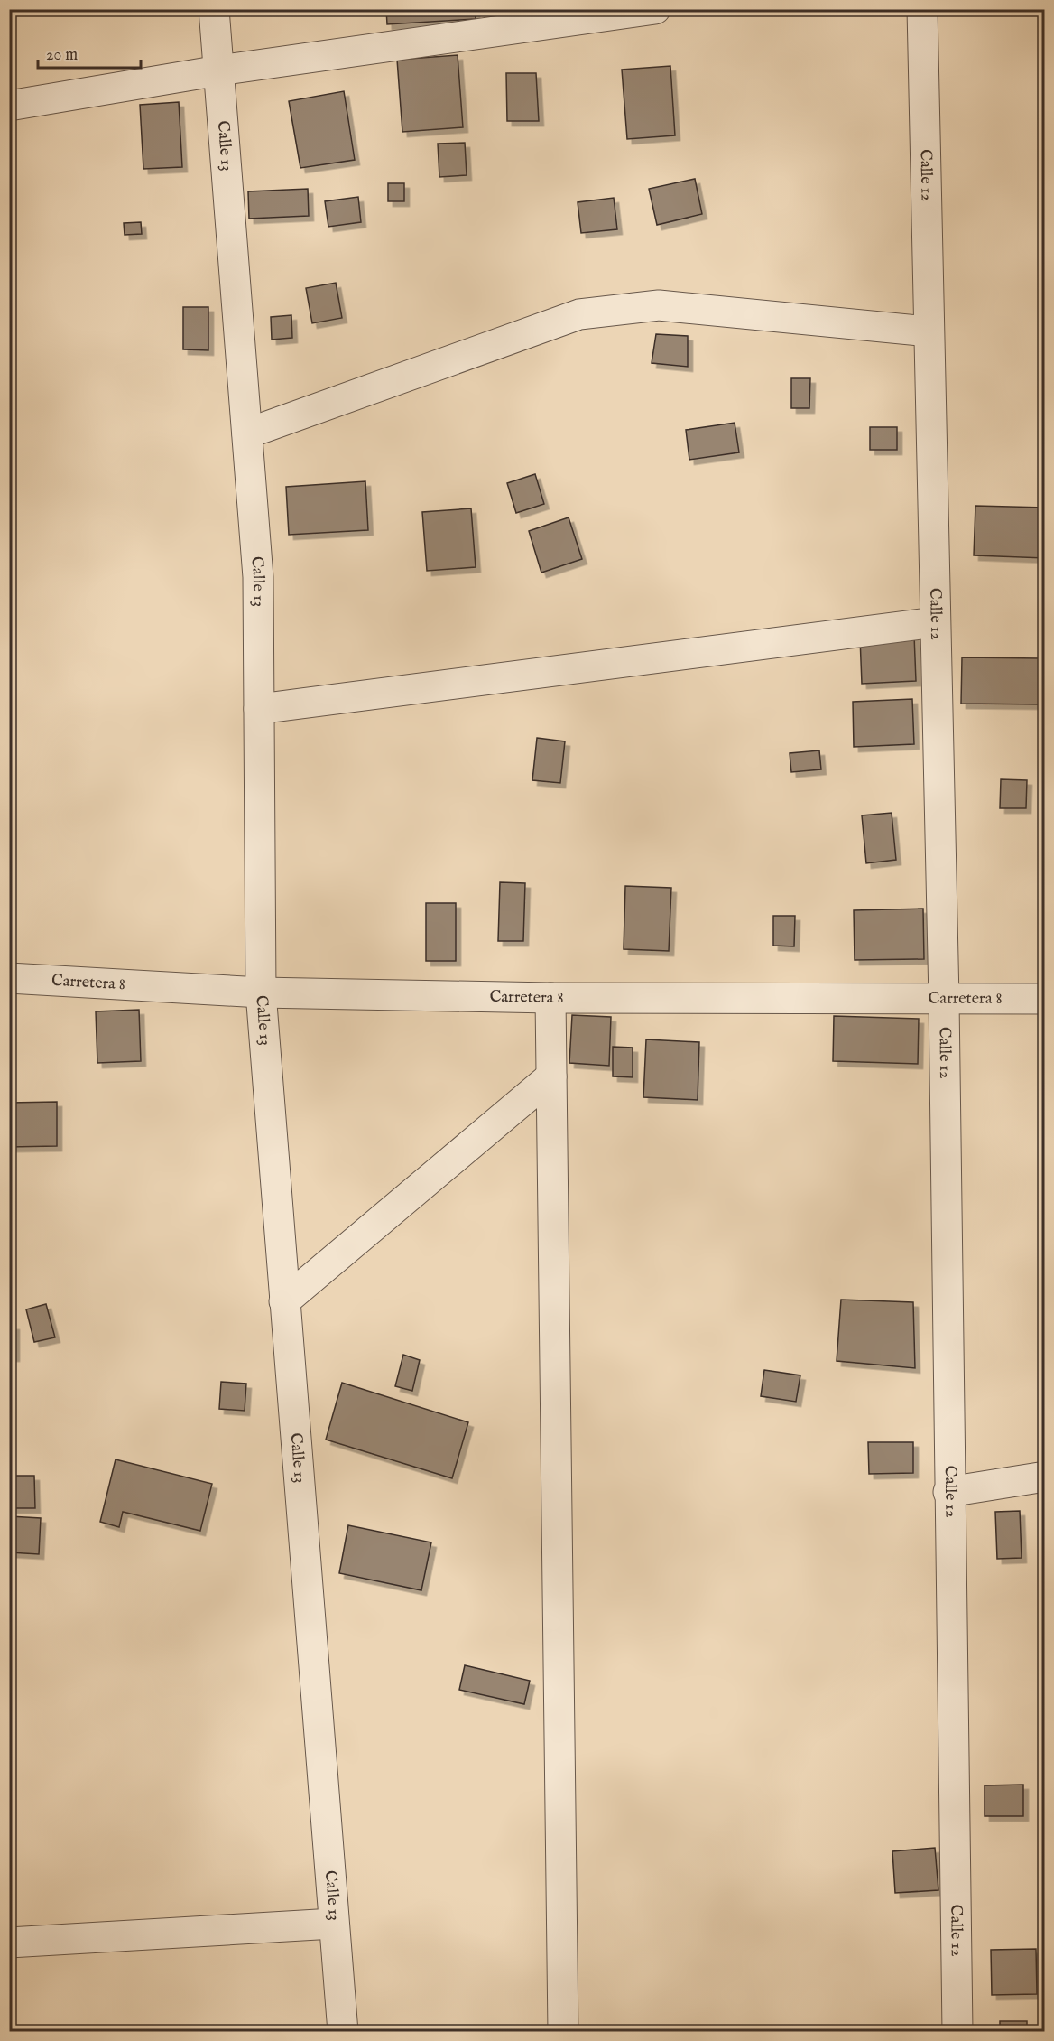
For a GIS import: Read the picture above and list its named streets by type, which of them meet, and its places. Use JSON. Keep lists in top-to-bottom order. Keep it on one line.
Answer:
{"streets":{"street":["Calle 13","Calle 12","Carretera 8"]},"crossings":[["Calle 13","Carretera 8"],["Calle 12","Carretera 8"]],"scale_bar":"20 m"}
